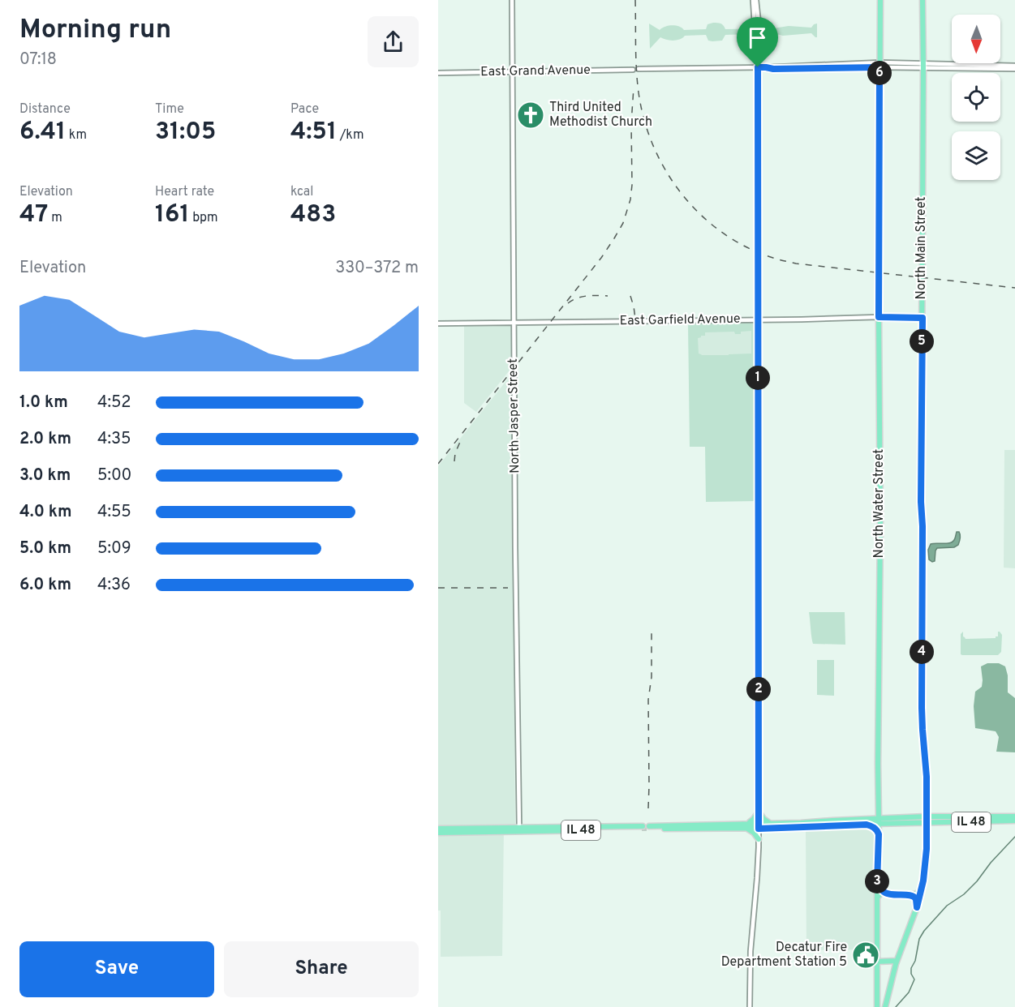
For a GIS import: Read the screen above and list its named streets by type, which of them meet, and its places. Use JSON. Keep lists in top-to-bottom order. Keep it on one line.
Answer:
{"streets":{"main road":["North Main Street","North Water Street","IL 48"],"street":["East Grand Avenue","East Garfield Avenue","North Jasper Street"]},"crossings":[["East Grand Avenue","North Jasper Street"],["North Main Street","East Garfield Avenue"],["North Main Street","IL 48"],["East Garfield Avenue","North Jasper Street"],["East Garfield Avenue","North Water Street"],["North Jasper Street","IL 48"],["North Water Street","IL 48"]],"places":{"church":["Third United Methodist Church"],"public building":["Decatur Fire Department Station 5"]},"north":"bottom","page":{"heading":["Morning run","07:18"],"pins":["6","5","1","4","2","3"],"stats":[["Distance","6.41 km"],["Time","31:05"],["Pace","4:51 /km"],["Elevation","47 m"],["Heart rate","161 bpm"],["kcal","483"]],"chart":["Elevation","330–372 m"],"list":[{"name":"1.0 km","note":"4:52"},{"name":"2.0 km","note":"4:35"},{"name":"3.0 km","note":"5:00"},{"name":"4.0 km","note":"4:55"},{"name":"5.0 km","note":"5:09"},{"name":"6.0 km","note":"4:36"}],"buttons":["Save","Share"]}}
